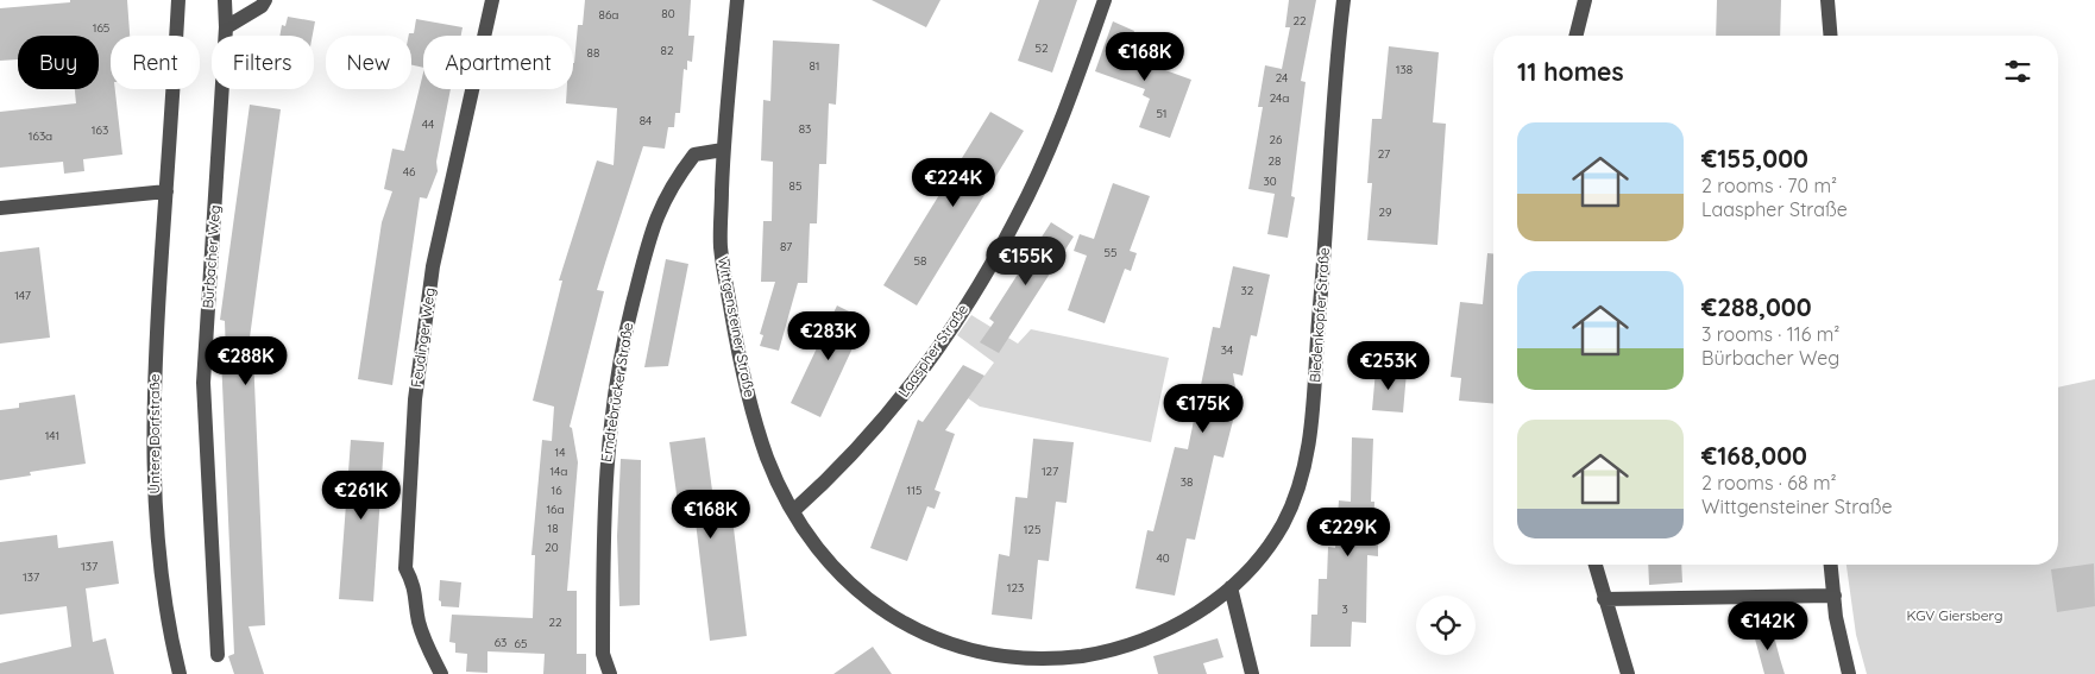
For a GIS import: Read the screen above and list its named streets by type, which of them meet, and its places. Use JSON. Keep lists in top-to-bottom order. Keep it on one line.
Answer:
{"streets":{"street":["Bürbacher Weg","Biedenkopfer Straße","Wittgensteiner Straße","Feudinger Weg","Laaspher Straße","Erndtebrücker Straße","Untere Dorfstraße"]},"crossings":[["Biedenkopfer Straße","Wittgensteiner Straße"],["Wittgensteiner Straße","Laaspher Straße"],["Wittgensteiner Straße","Erndtebrücker Straße"]],"parks":["KGV Giersberg"],"house_numbers":["80","86a","22","165","52","82","88","81","138","24","24a","51","84","44","83","163","163a","26","27","28","46","30","85","29","87","55","58","32","147","34","141","14","14a","127","38","16","115","16a","18","125","20","40","137","137","123","3","22","63","65"],"page":{"price":["€168K","€224K","€155K","€283K","€288K","€253K","€175K","€261K","€168K","€229K","€142K"],"chip":["Buy","Rent","Filters","New","Apartment"],"heading":"11 homes","list":[{"name":"€155,000","note":"2 rooms · 70 m² · Laaspher Straße"},{"name":"€288,000","note":"3 rooms · 116 m² · Bürbacher Weg"},{"name":"€168,000","note":"2 rooms · 68 m² · Wittgensteiner Straße"}]}}
